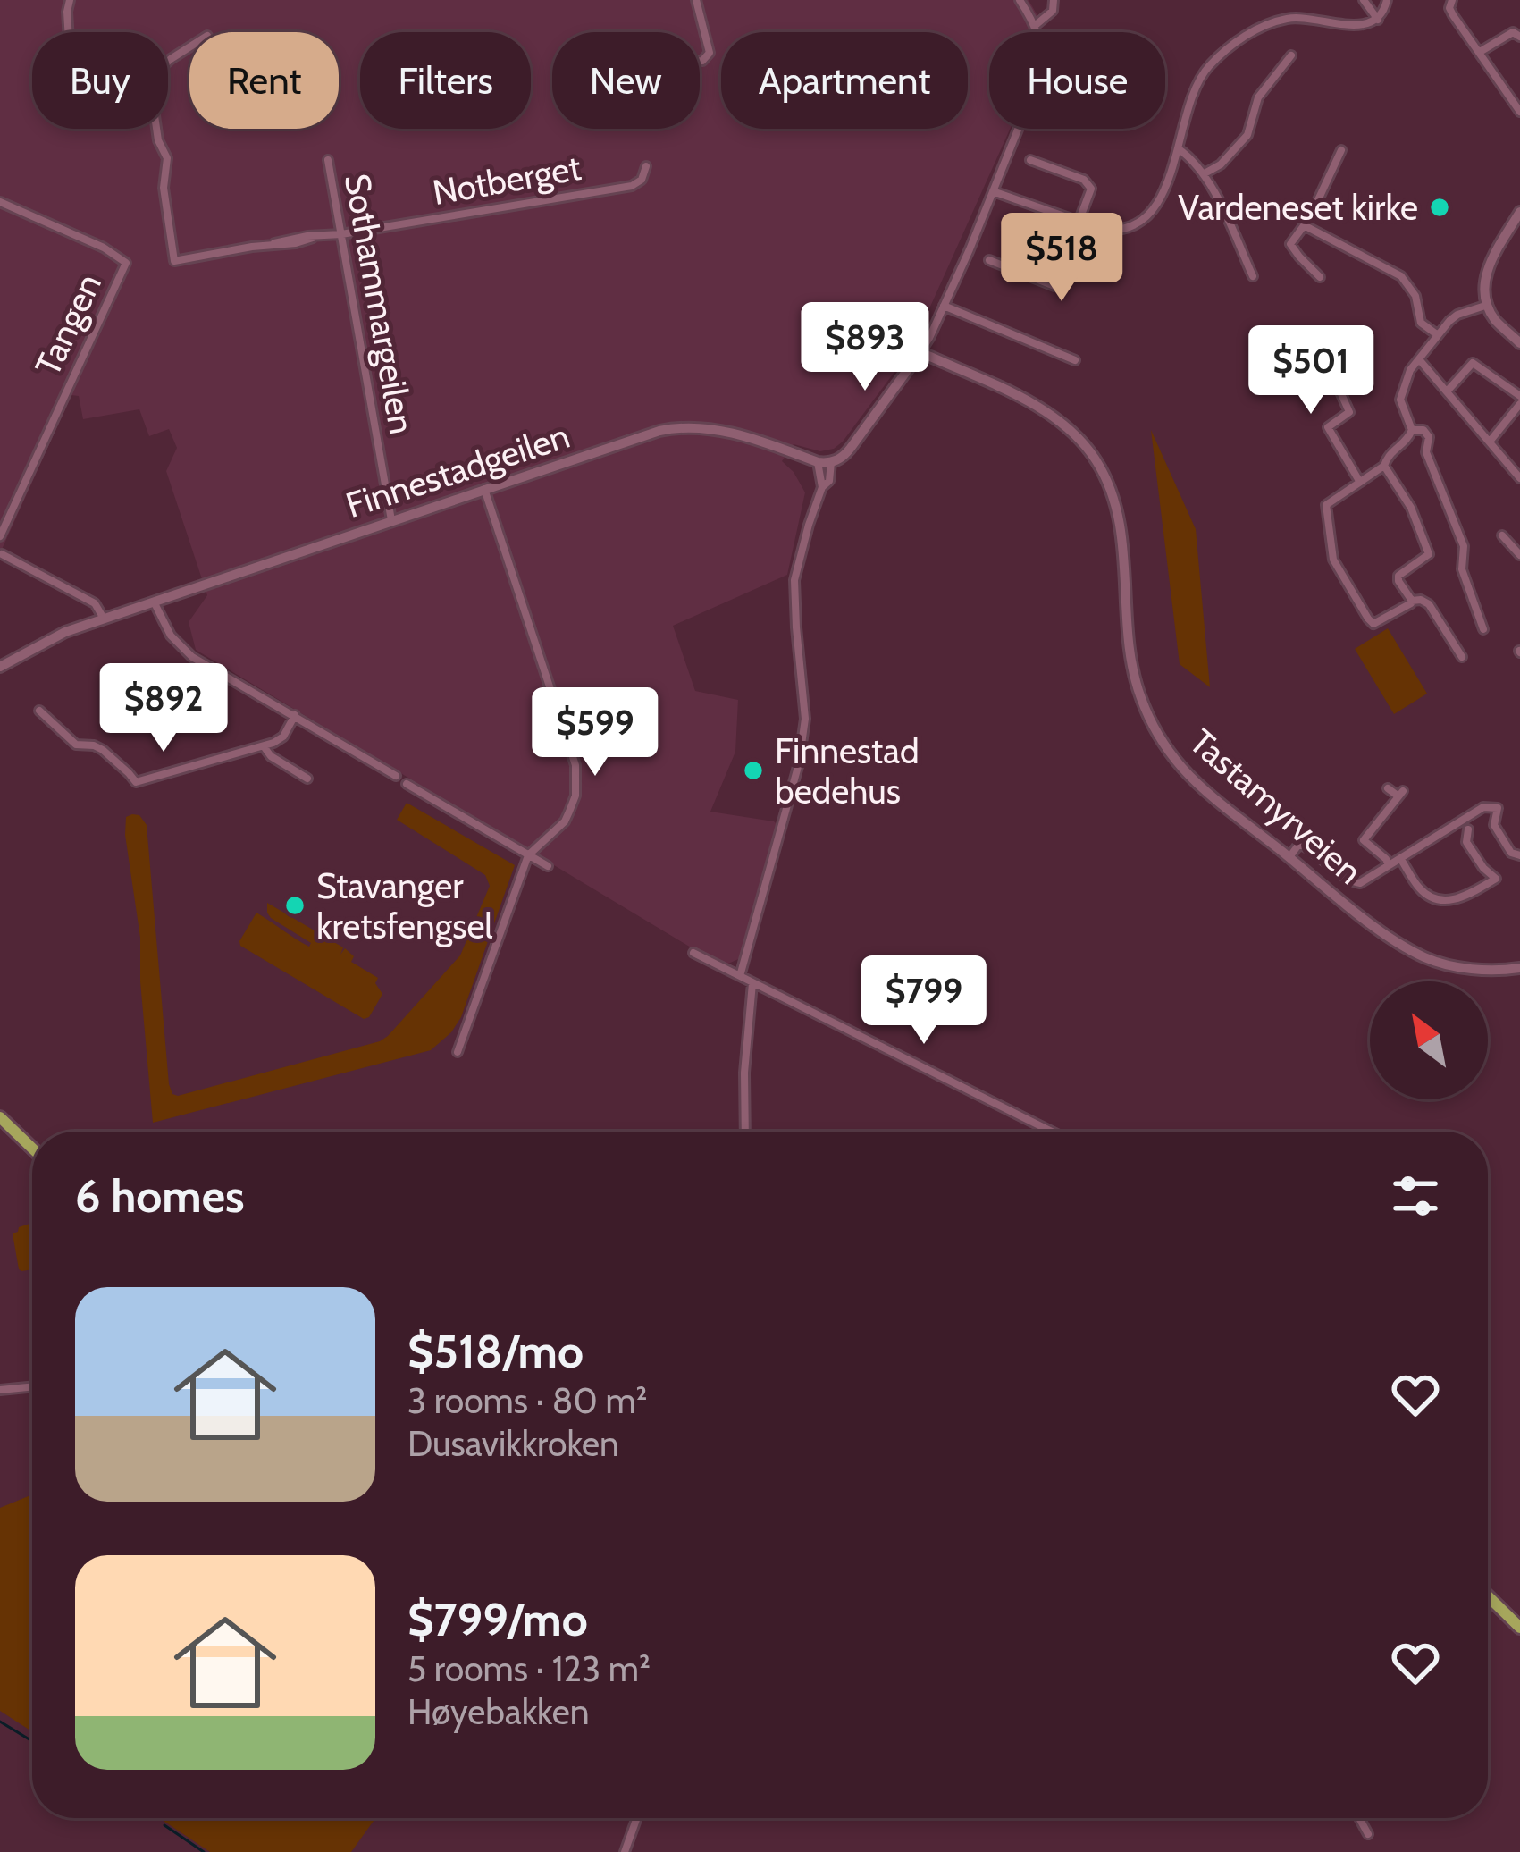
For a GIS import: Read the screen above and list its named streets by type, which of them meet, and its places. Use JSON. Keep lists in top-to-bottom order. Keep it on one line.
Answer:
{"streets":{"main road":["Finnestadgeilen","Tastamyrveien"],"street":["Notberget","Sothammargeilen","Tangen"]},"crossings":[["Notberget","Sothammargeilen"],["Sothammargeilen","Finnestadgeilen"]],"places":["Vardeneset kirke","Finnestad bedehus","Stavanger kretsfengsel"],"north":"top left","page":{"chip":["Buy","Rent","Filters","New","Apartment","House"],"price":["$518","$893","$501","$892","$599","$799"],"heading":"6 homes","list":[{"name":"$518/mo","note":"3 rooms · 80 m² · Dusavikkroken"},{"name":"$799/mo","note":"5 rooms · 123 m² · Høyebakken"}]}}
